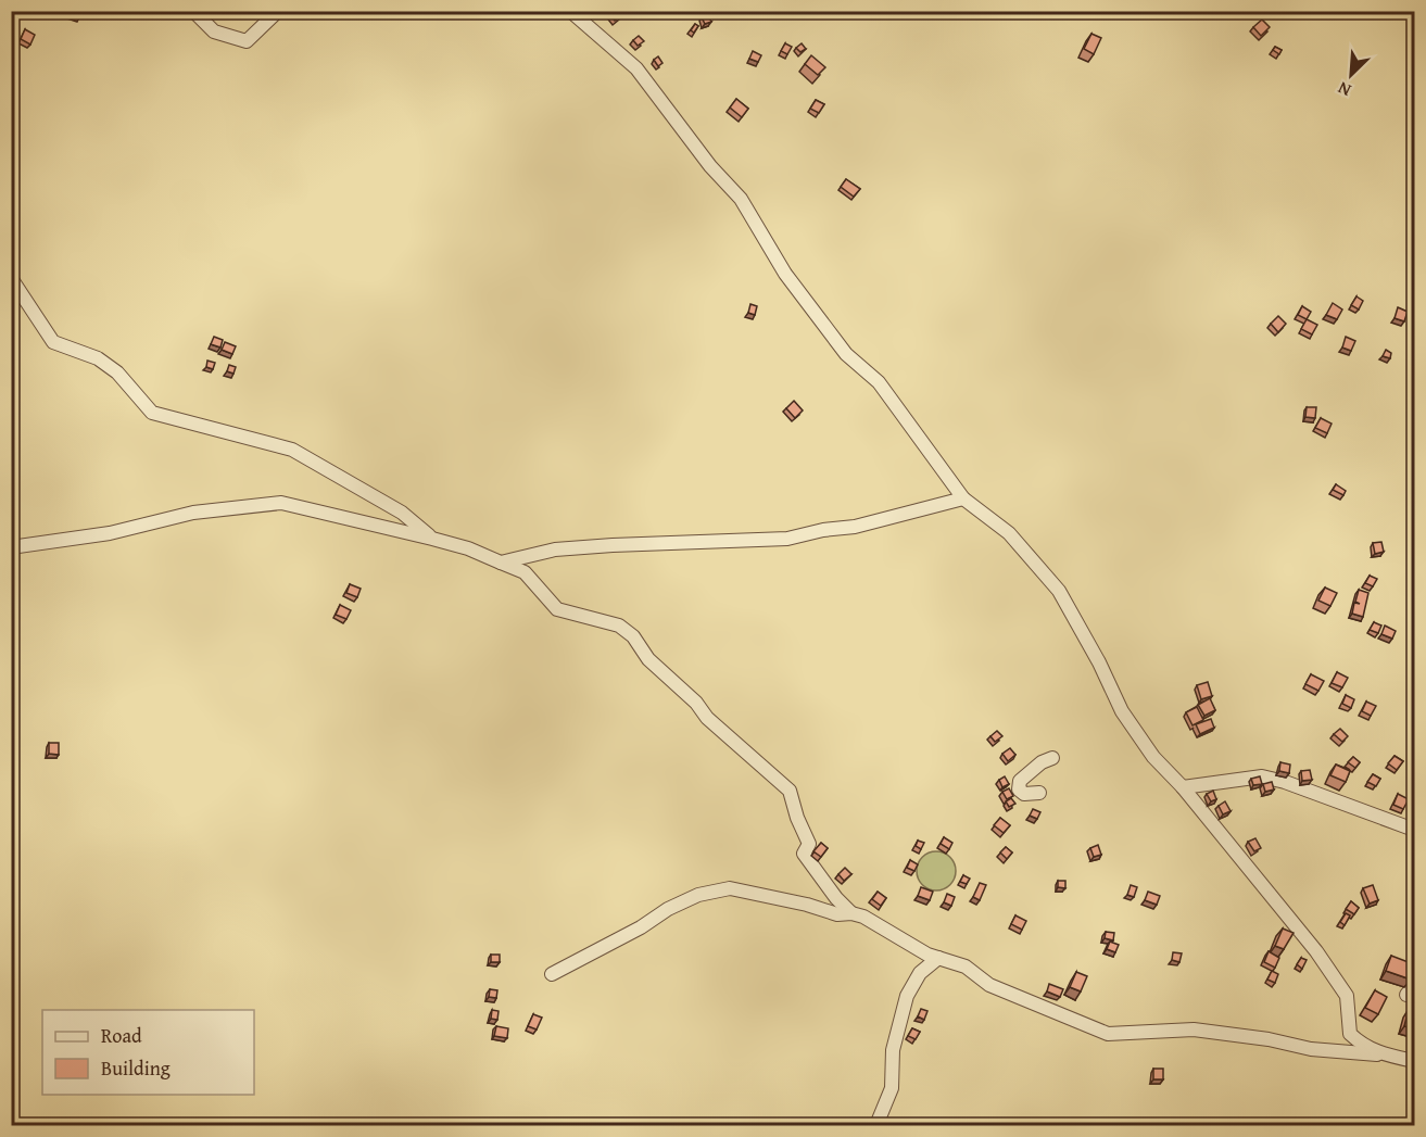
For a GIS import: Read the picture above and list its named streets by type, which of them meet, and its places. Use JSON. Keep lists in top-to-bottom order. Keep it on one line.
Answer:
{"legend":["Road","Building"],"north":"bottom left"}
